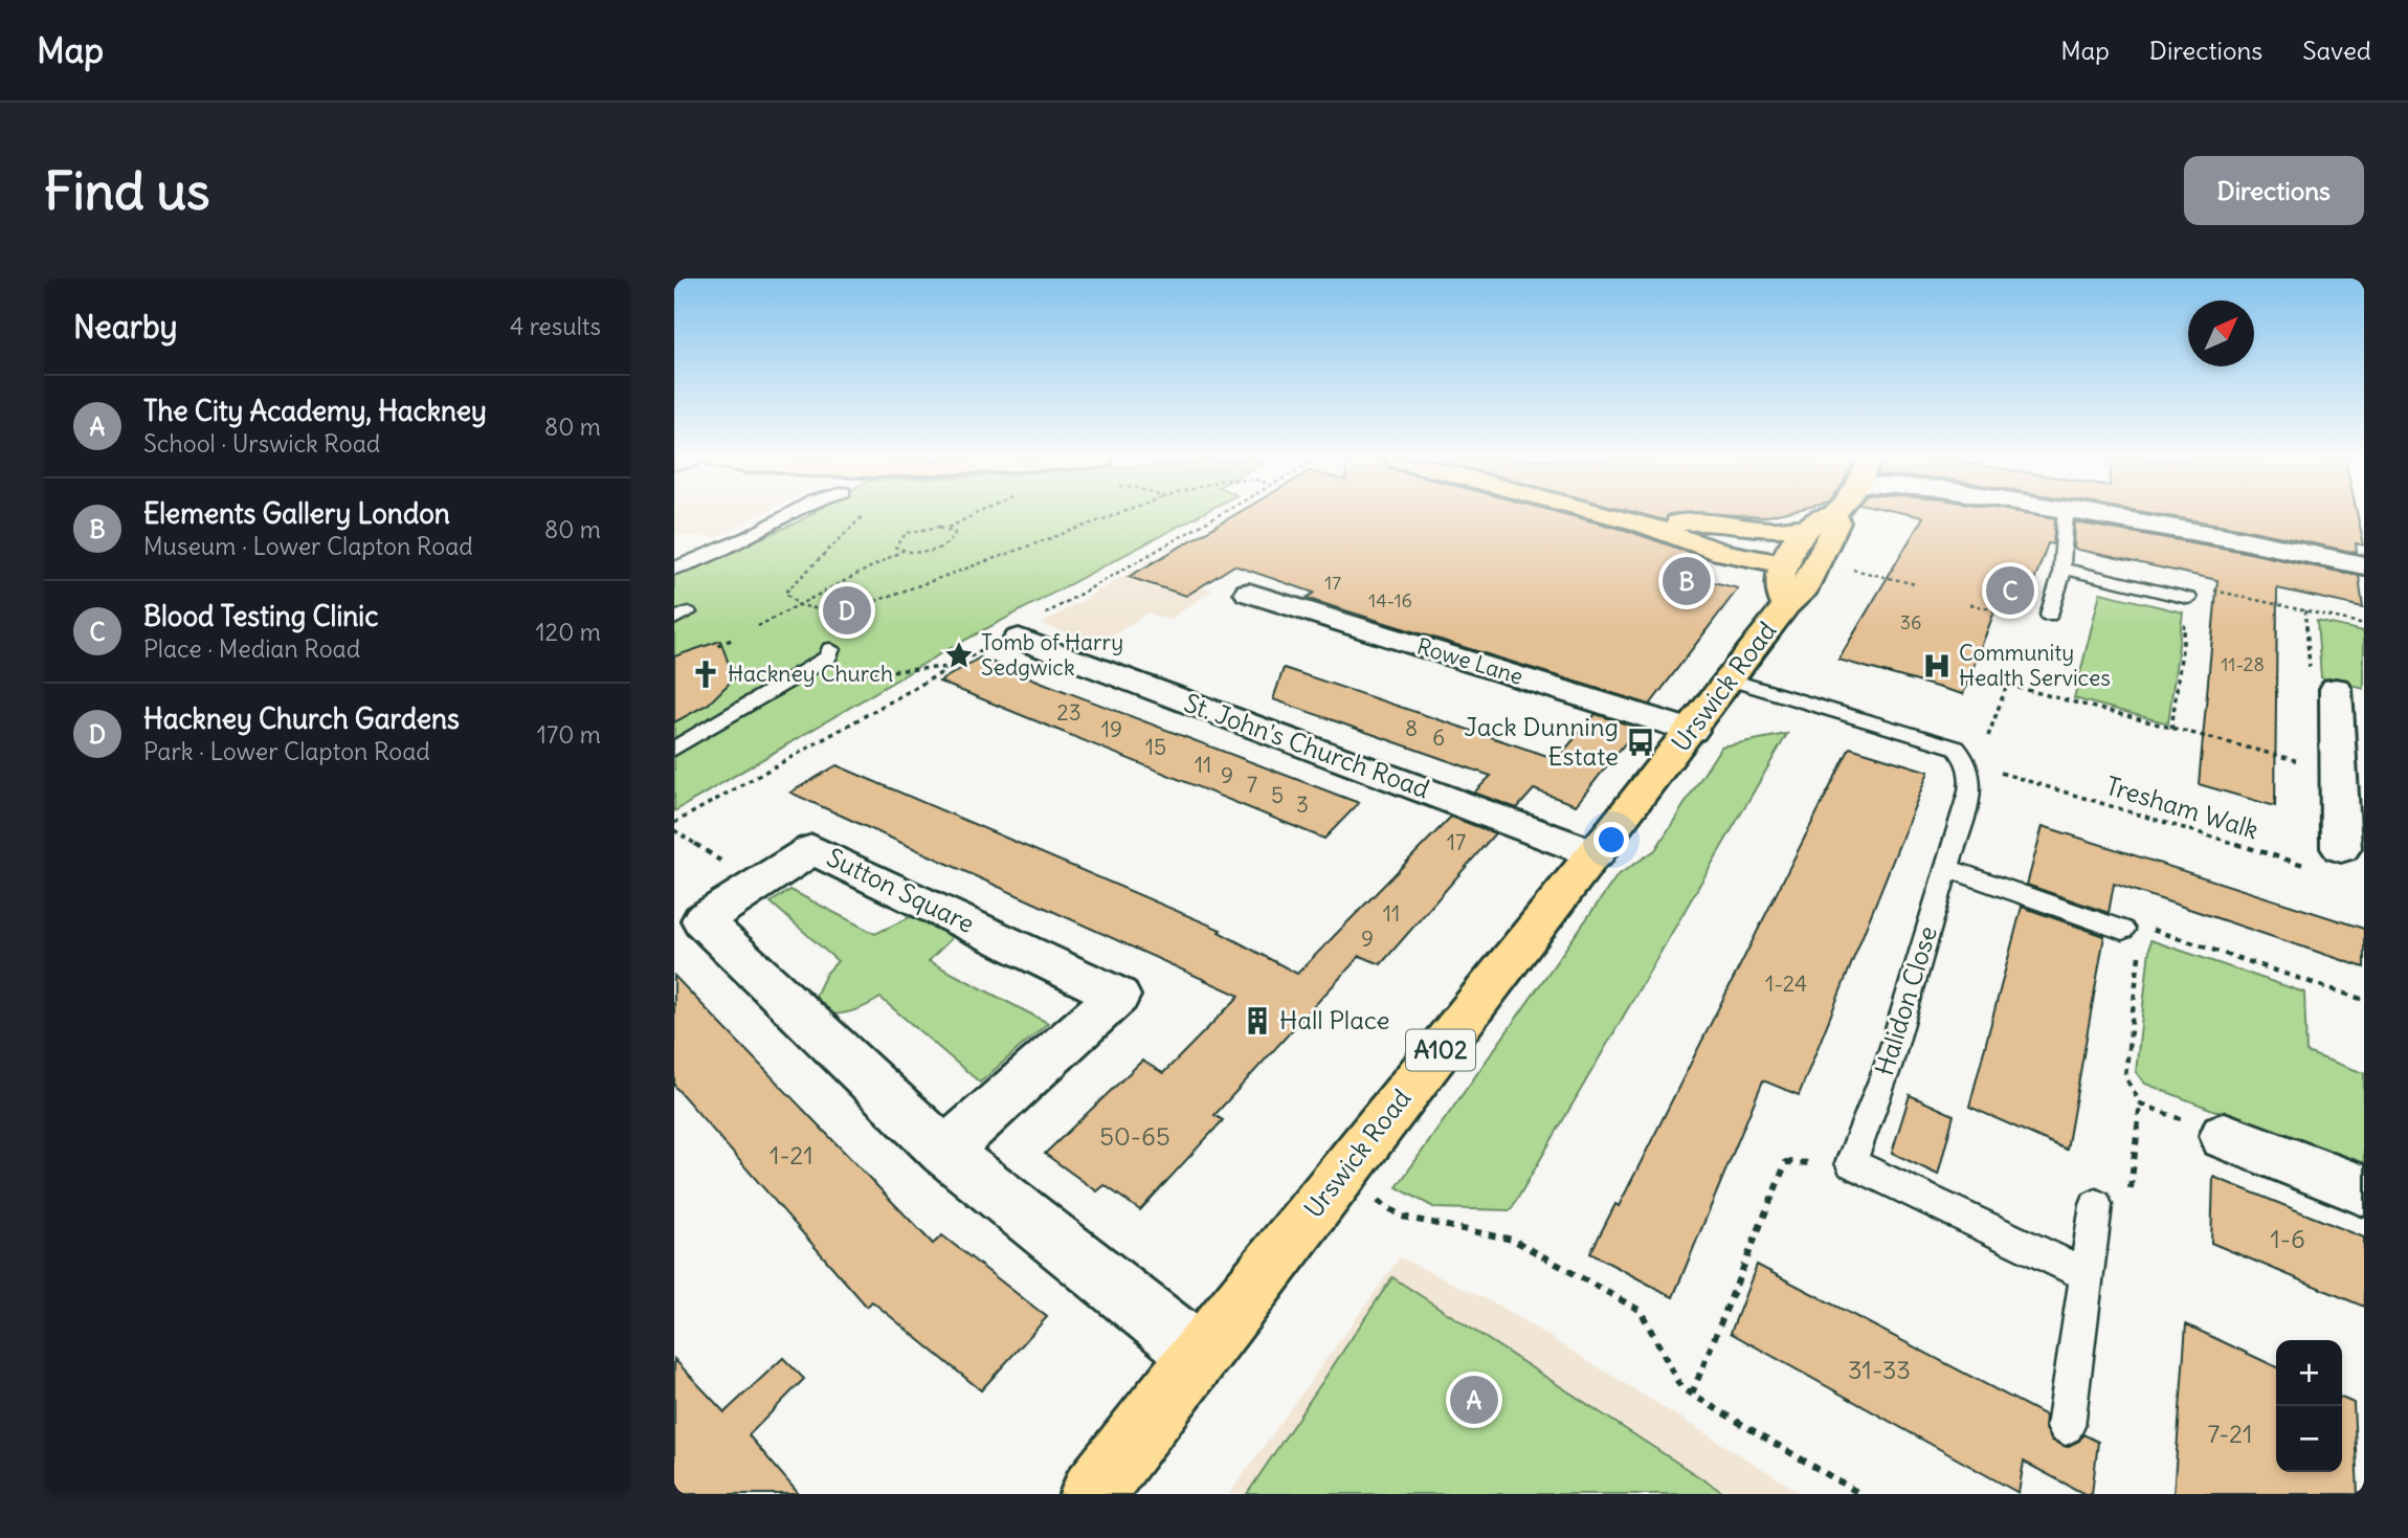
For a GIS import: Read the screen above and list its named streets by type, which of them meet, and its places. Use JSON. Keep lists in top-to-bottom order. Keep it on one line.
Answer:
{"streets":{"main road":["Urswick Road","A102"],"street":["Rowe Lane","St. John's Church Road","Sutton Square"],"lane":["Halidon Close"],"path":["Tresham Walk"]},"crossings":[["Rowe Lane","Urswick Road"],["Urswick Road","St. John's Church Road"],["Urswick Road","Sutton Square"]],"places":{"place":["Tomb of Harry Sedgwick"],"hospital":["Community Health Services"],"church":["Hackney Church"],"bus stop":["Jack Dunning Estate"],"building":["Hall Place"]},"house_numbers":["17","14-16","36","11-28","23","8","19","6","15","11","9","7","5","3","17","11","9","1-24","50-65","1-21","1-6","31-33","7-21"],"north":"top right","page":{"header":"Map","nav":["Map","Directions","Saved"],"buttons":"Directions","title":"Find us","heading":["Nearby","4 results"],"list":[{"mark":"A","name":"The City Academy, Hackney","note":"School · Urswick Road","value":"80 m"},{"mark":"B","name":"Elements Gallery London","note":"Museum · Lower Clapton Road","value":"80 m"},{"mark":"C","name":"Blood Testing Clinic","note":"Place · Median Road","value":"120 m"},{"mark":"D","name":"Hackney Church Gardens","note":"Park · Lower Clapton Road","value":"170 m"}],"pins":["B","C","D","A"],"map_buttons":["+","−"]}}
